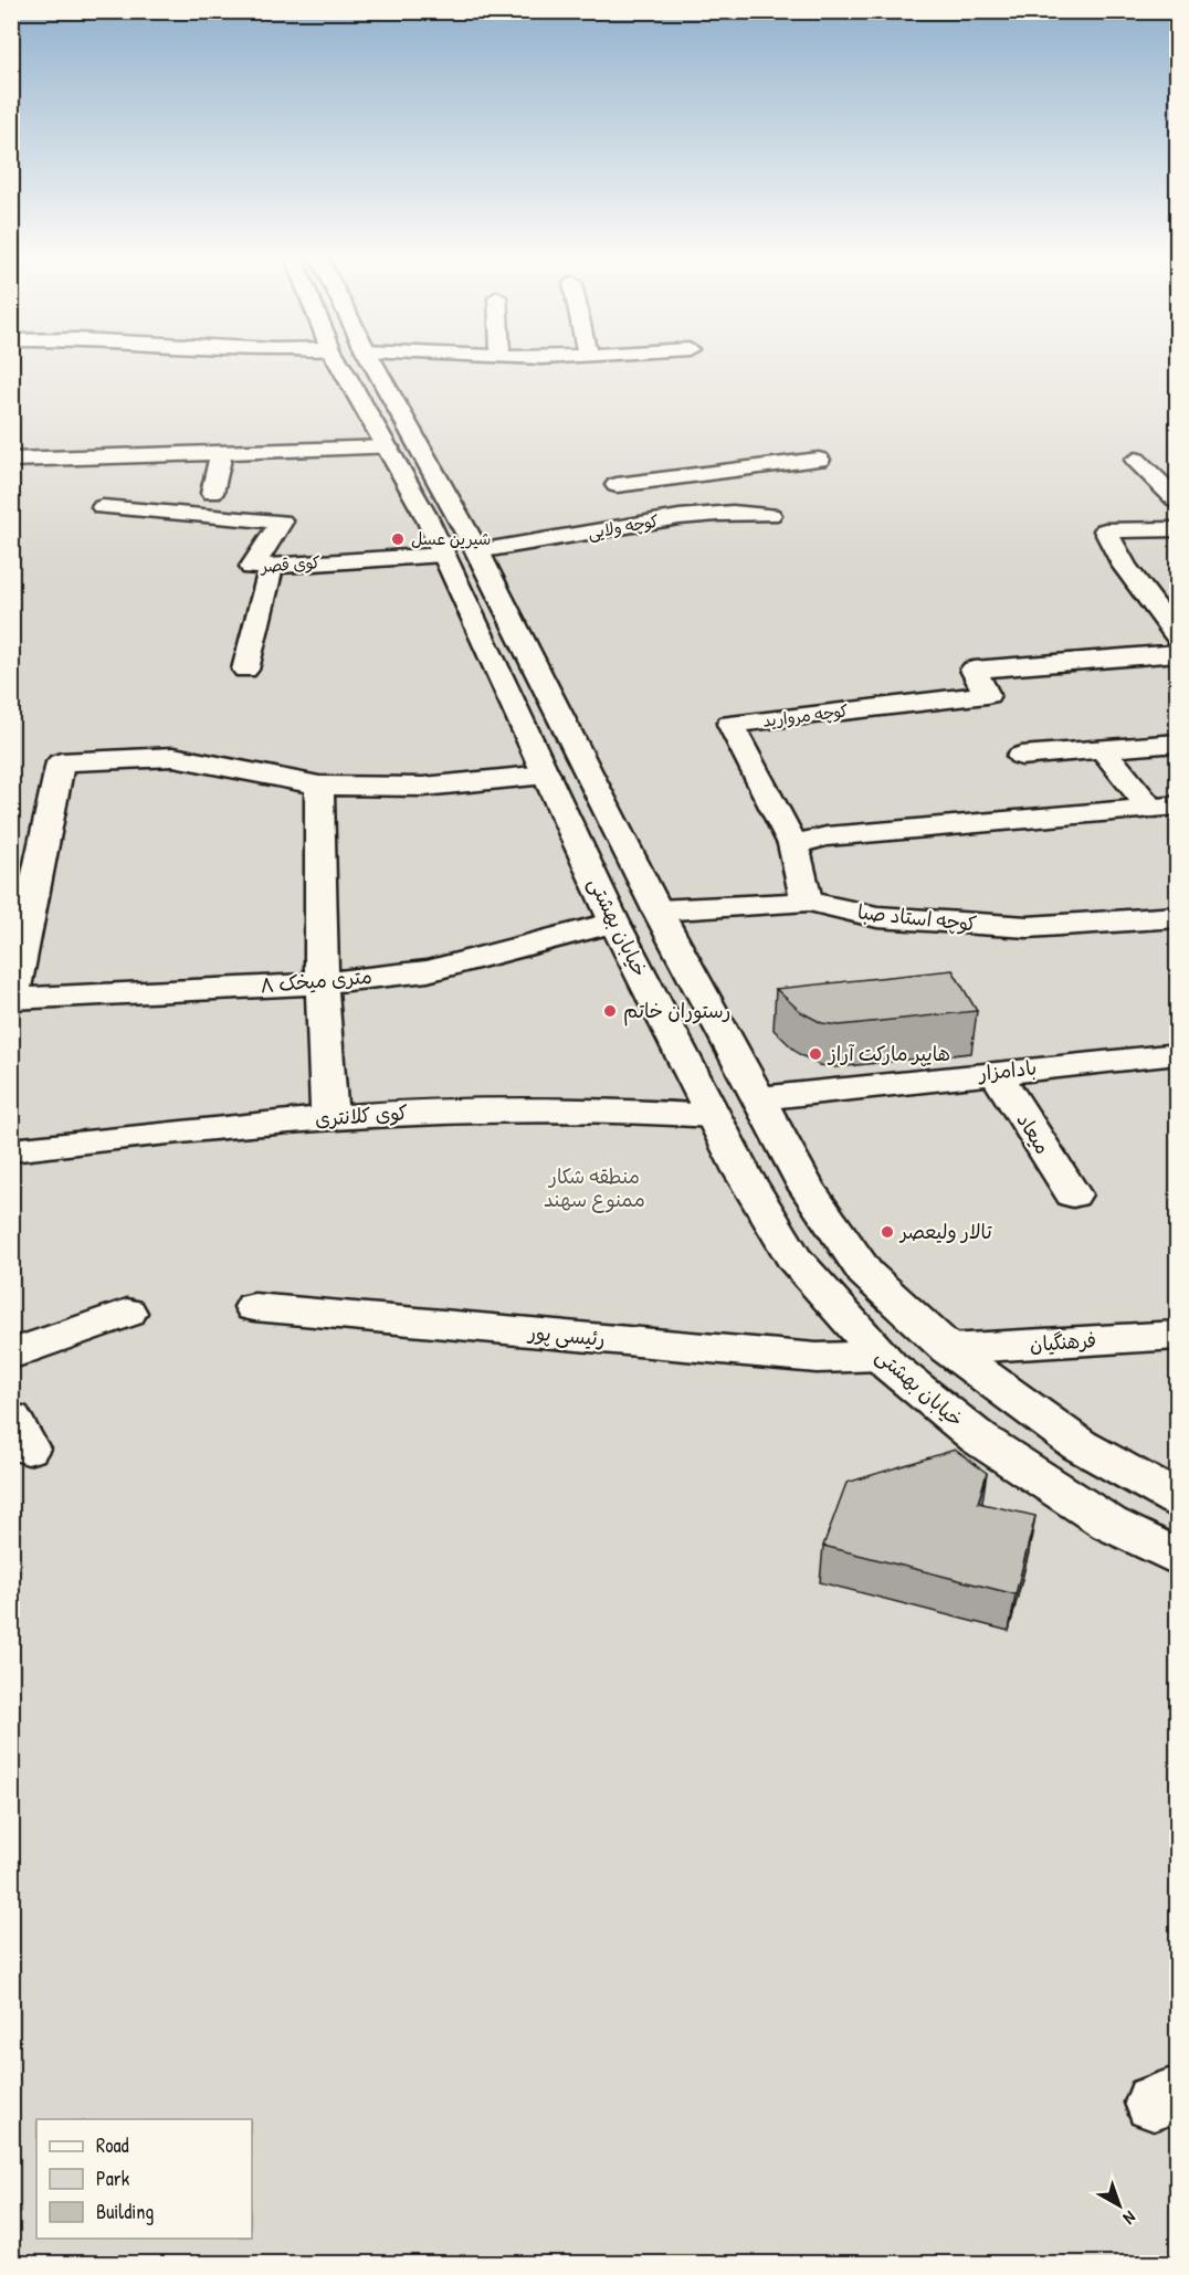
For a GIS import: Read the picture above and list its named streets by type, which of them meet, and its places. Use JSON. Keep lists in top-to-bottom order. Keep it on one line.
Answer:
{"streets":{"street":["کوچه ولایی","کوی قصر","کوچه مروارید","کوچه استاد صبا","خیابان بهشتی","۸ متری میخک","بادامزار","کوی کلانتری","میعاد","رئیسی پور","فرهنگیان"]},"crossings":[["کوی قصر","خیابان بهشتی"],["خیابان بهشتی","۸ متری میخک"],["خیابان بهشتی","کوی کلانتری"],["خیابان بهشتی","رئیسی پور"],["بادامزار","کوی کلانتری"],["بادامزار","میعاد"]],"parks":["منطقه شکار ممنوع سهند"],"places":["شیرین عسل","رستوران خاتم","هایپر مارکت آراز","تالار ولیعصر"],"legend":["Road","Park","Building"],"north":"bottom right"}
